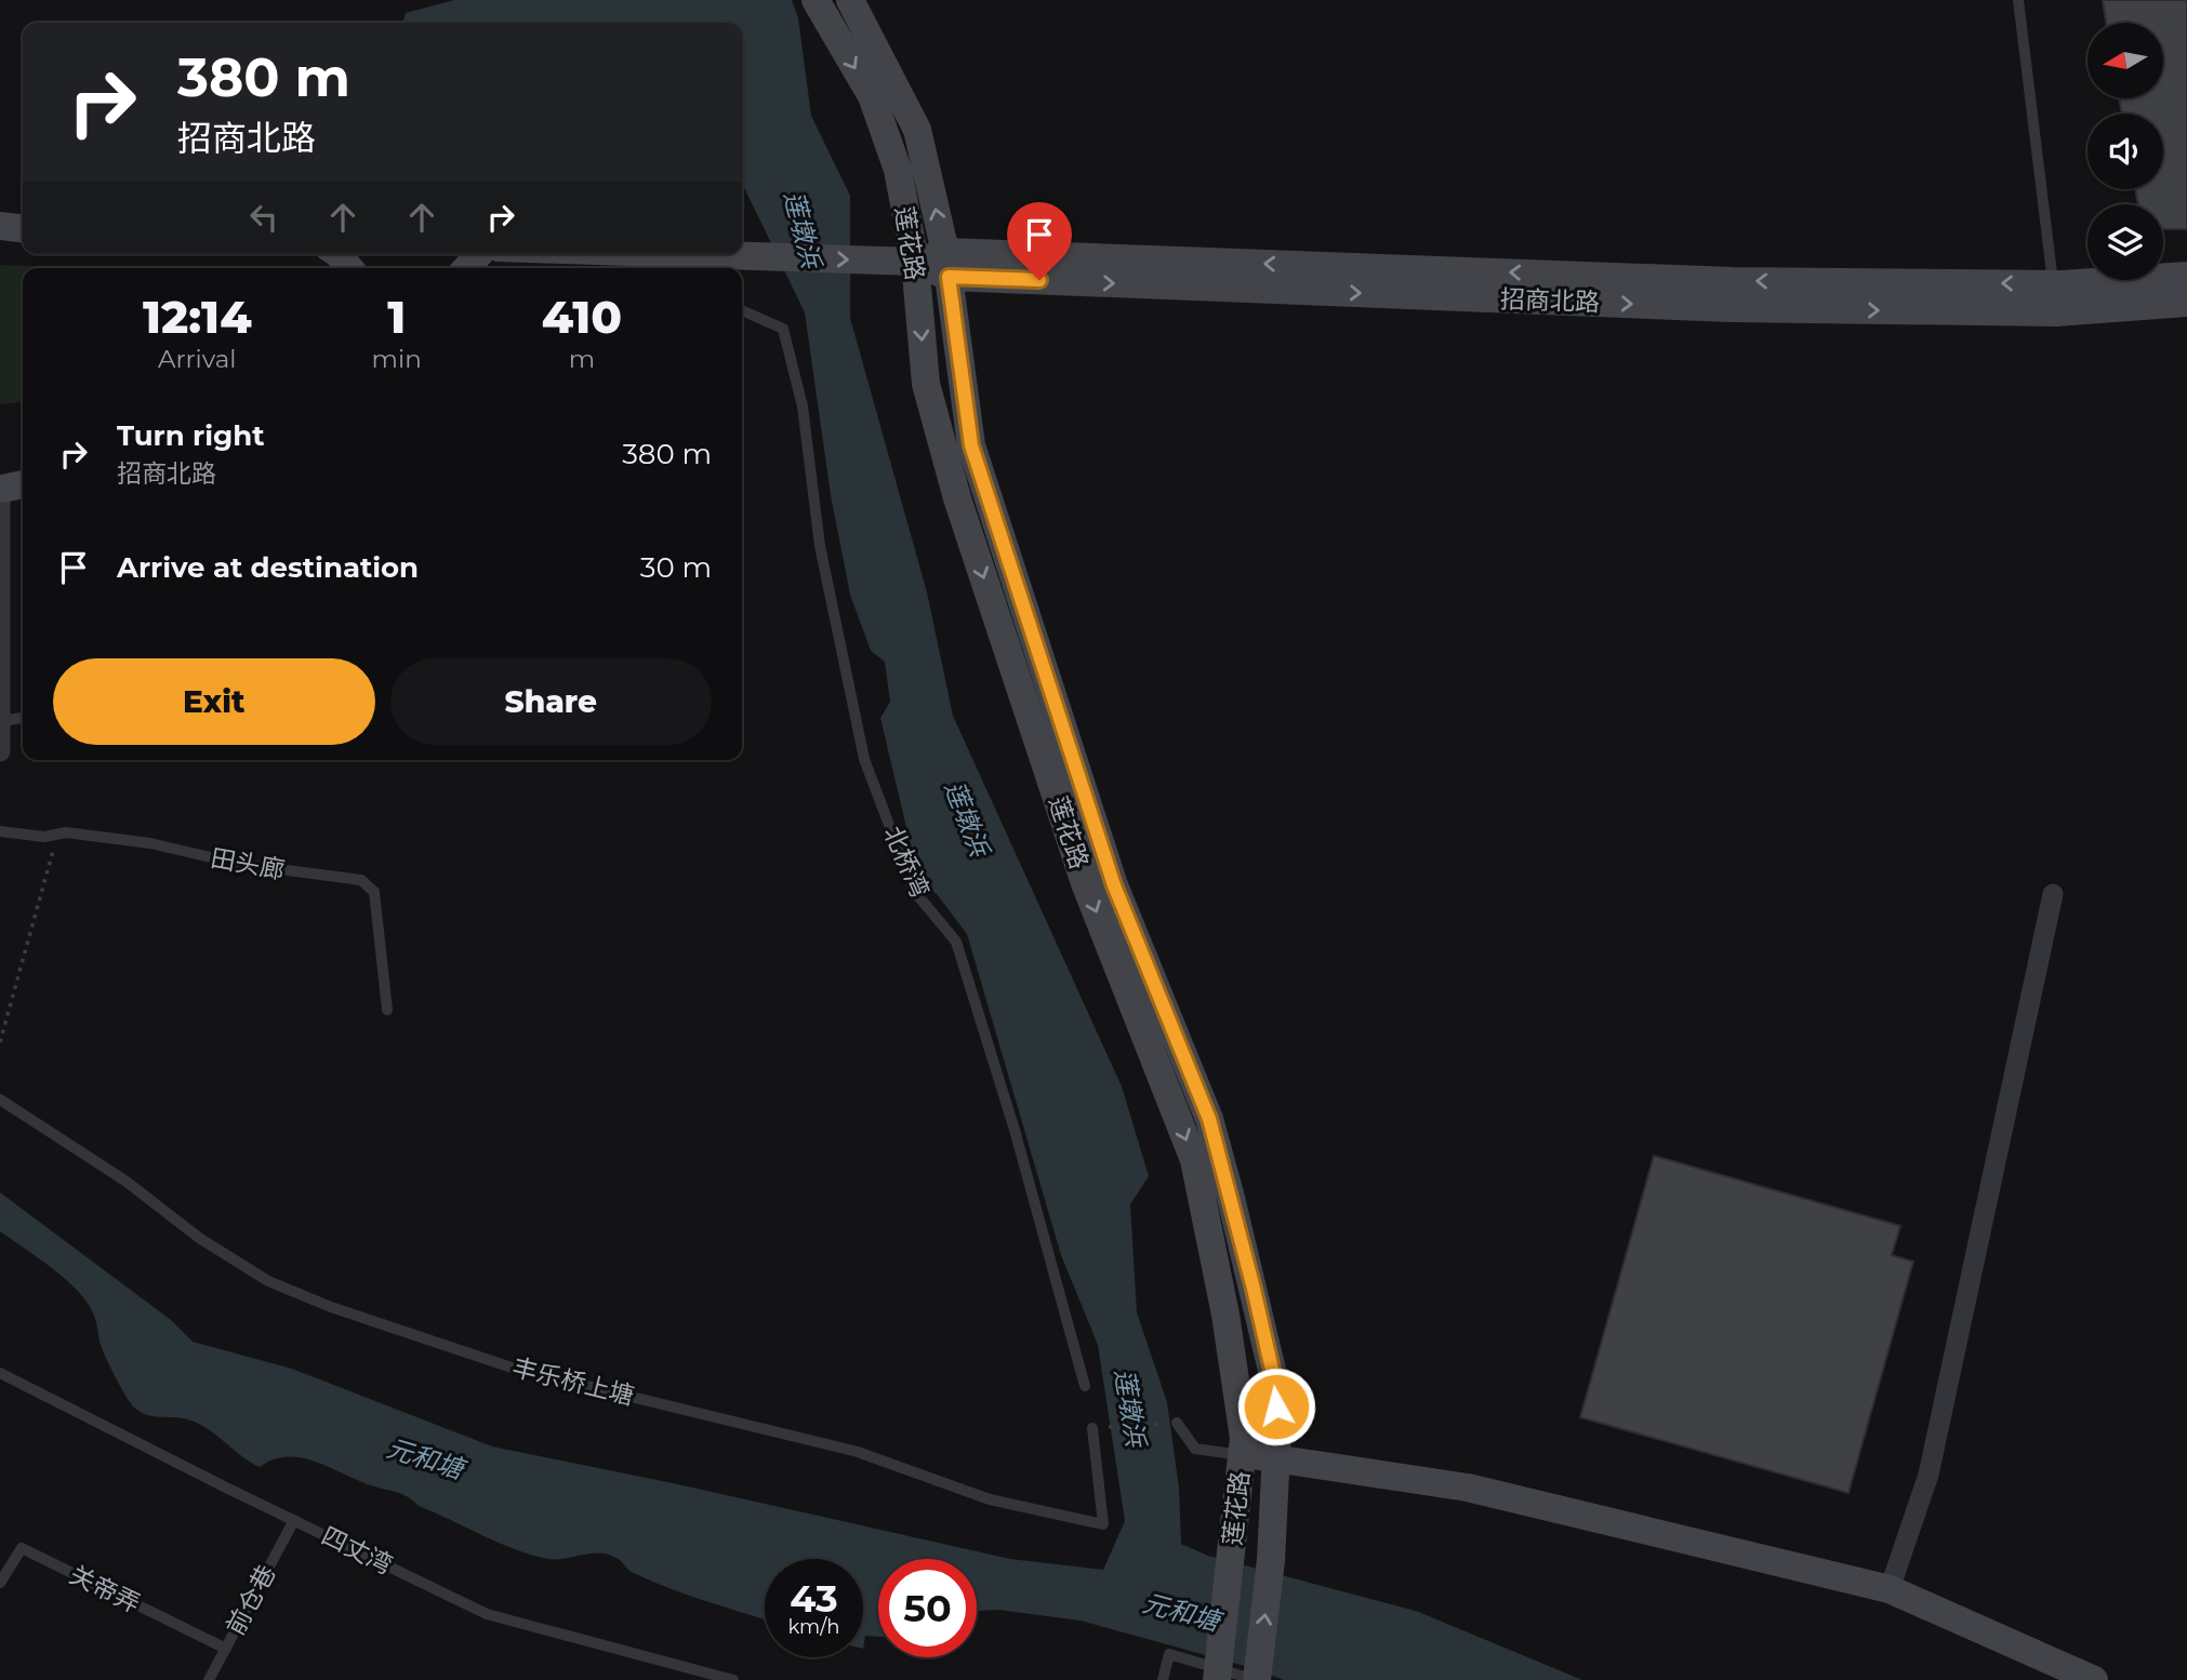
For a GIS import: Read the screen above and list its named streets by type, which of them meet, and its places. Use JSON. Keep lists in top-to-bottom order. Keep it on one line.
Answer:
{"streets":{"street":["莲花路","招商北路"],"lane":["北桥湾","田头廊","丰乐桥上塘","四丈湾","关帝弄","前仓巷"]},"crossings":[["莲花路","招商北路"],["四丈湾","前仓巷"],["关帝弄","前仓巷"]],"water":["莲墩浜","元和塘"],"north":"left","page":{"turn":["380 m","招商北路"],"eta":["12:14","Arrival","1","min","410","m"],"list":[{"name":"Turn right","note":"招商北路","value":"380 m"},{"name":"Arrive at destination","value":"30 m"}],"buttons":["Exit","Share"],"speed":"43 km/h","limit":"50"}}
